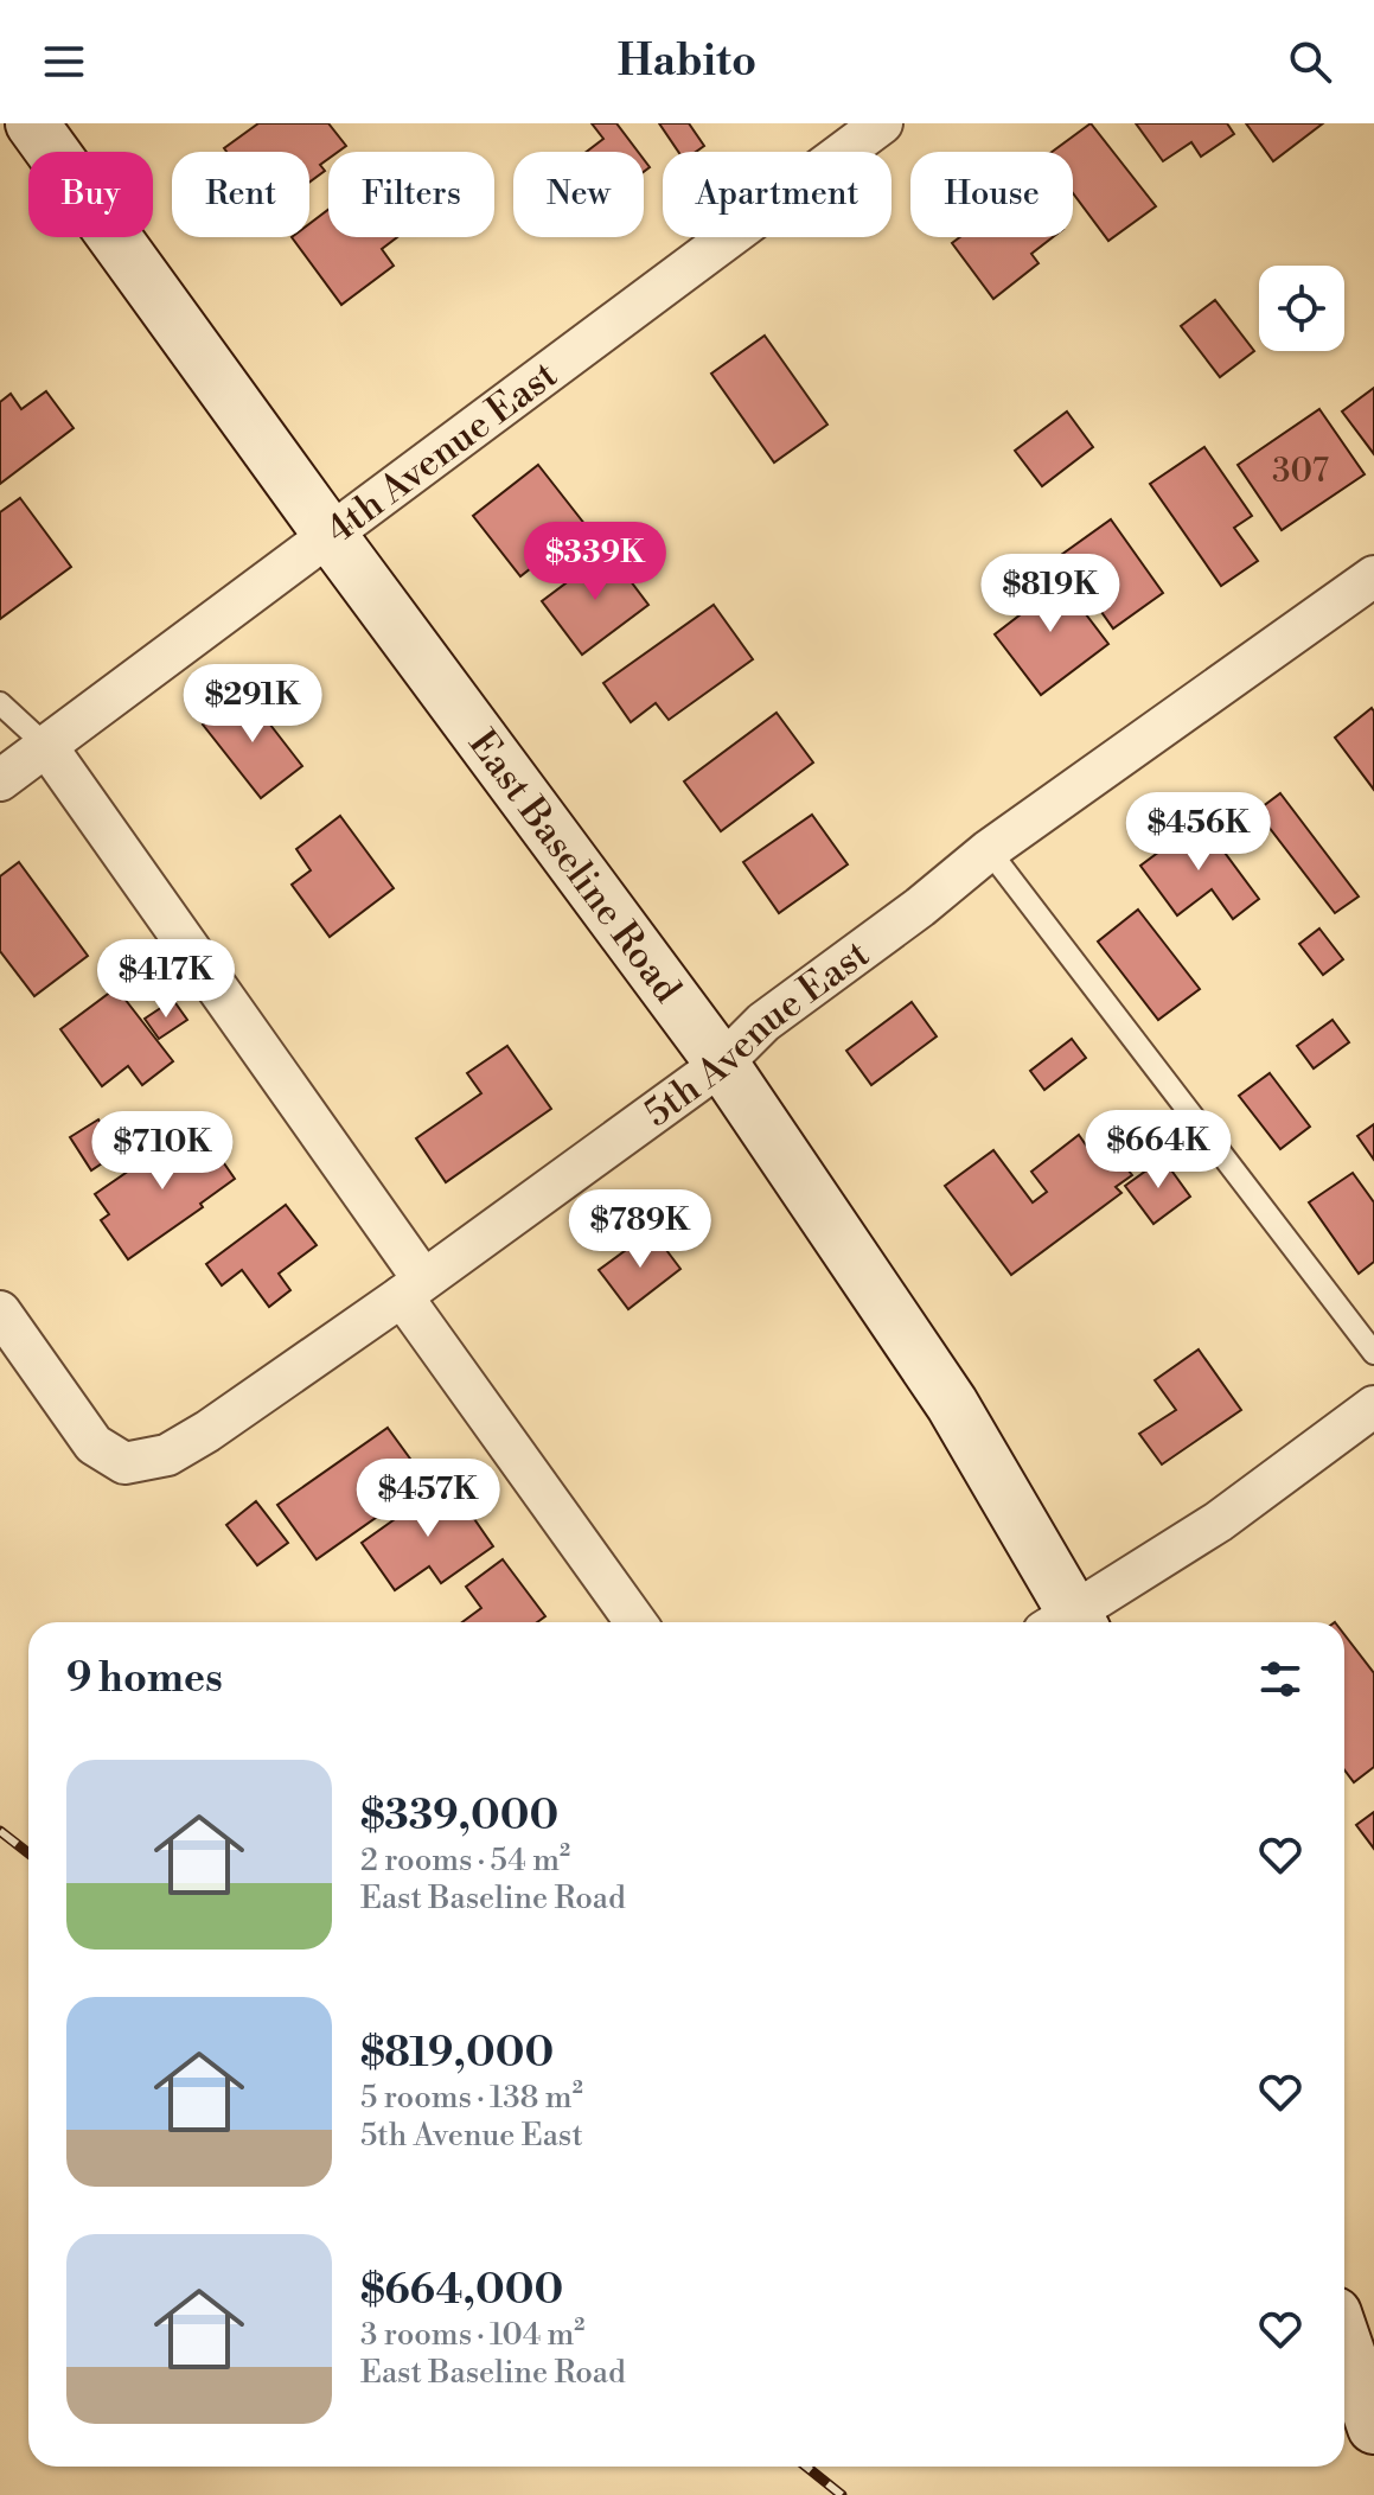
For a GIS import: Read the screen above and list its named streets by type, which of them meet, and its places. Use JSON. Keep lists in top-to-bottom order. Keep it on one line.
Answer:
{"streets":{"main road":["East Baseline Road"],"street":["4th Avenue East","5th Avenue East"]},"crossings":[["4th Avenue East","East Baseline Road"],["East Baseline Road","5th Avenue East"]],"house_numbers":["307"],"page":{"header":"Habito","chip":["Buy","Rent","Filters","New","Apartment","House"],"price":["$339K","$819K","$291K","$456K","$417K","$664K","$710K","$789K","$457K"],"heading":"9 homes","list":[{"name":"$339,000","note":"2 rooms · 54 m² · East Baseline Road"},{"name":"$819,000","note":"5 rooms · 138 m² · 5th Avenue East"},{"name":"$664,000","note":"3 rooms · 104 m² · East Baseline Road"}]}}
